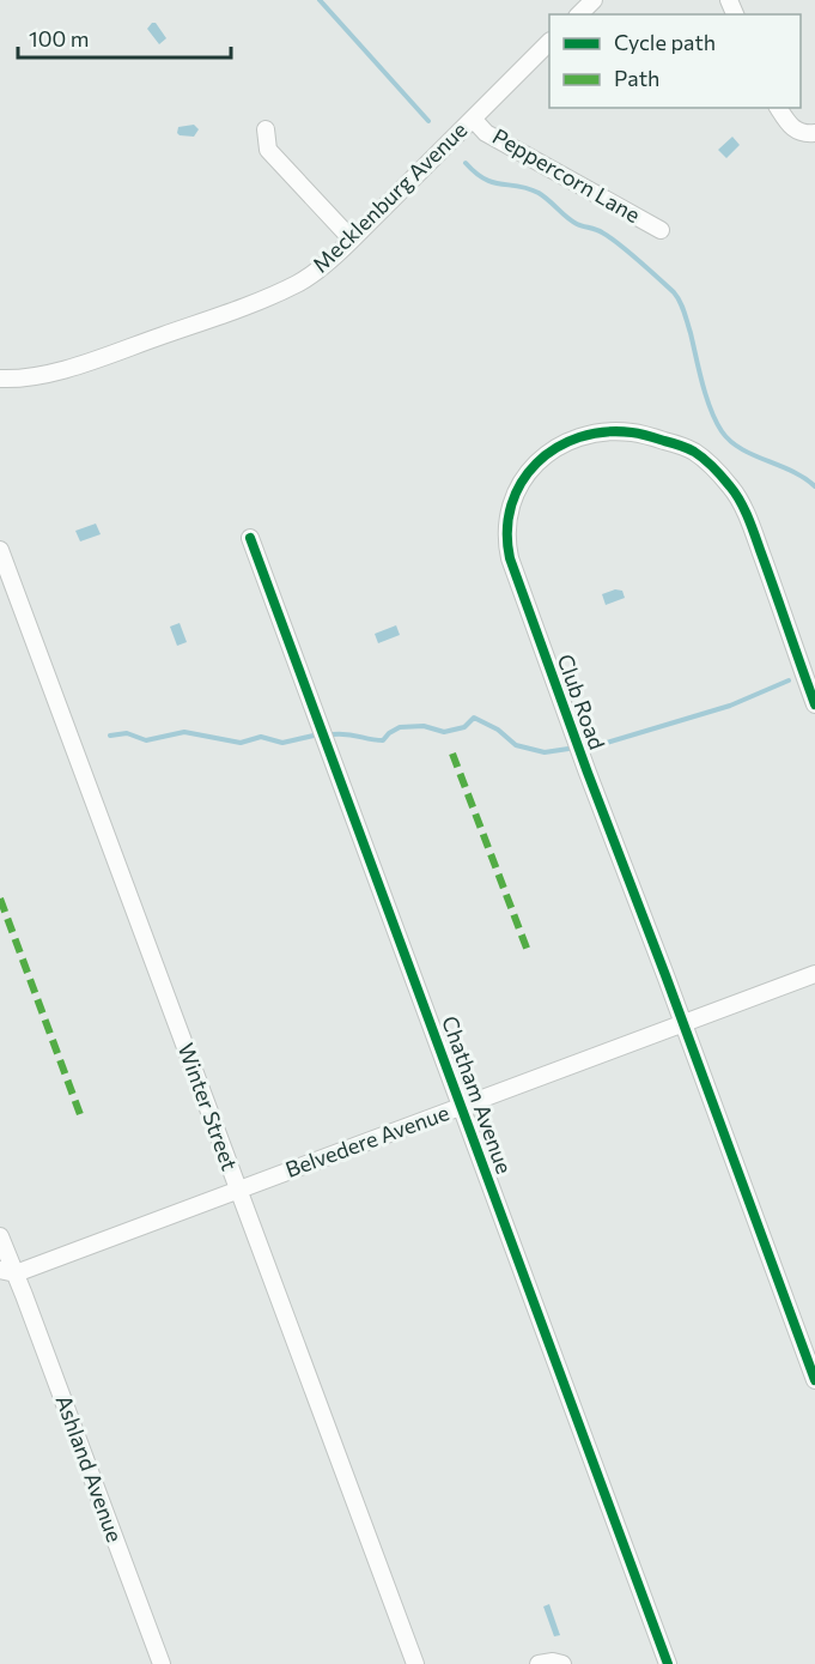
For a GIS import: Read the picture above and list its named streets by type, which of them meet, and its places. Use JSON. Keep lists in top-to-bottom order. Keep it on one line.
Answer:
{"streets":{"street":["Peppercorn Lane","Mecklenburg Avenue","Club Road","Chatham Avenue","Winter Street","Belvedere Avenue","Ashland Avenue"]},"crossings":[["Peppercorn Lane","Mecklenburg Avenue"],["Club Road","Belvedere Avenue"],["Chatham Avenue","Belvedere Avenue"],["Winter Street","Belvedere Avenue"],["Belvedere Avenue","Ashland Avenue"]],"legend":["Cycle path","Path"],"scale_bar":"100 m"}
